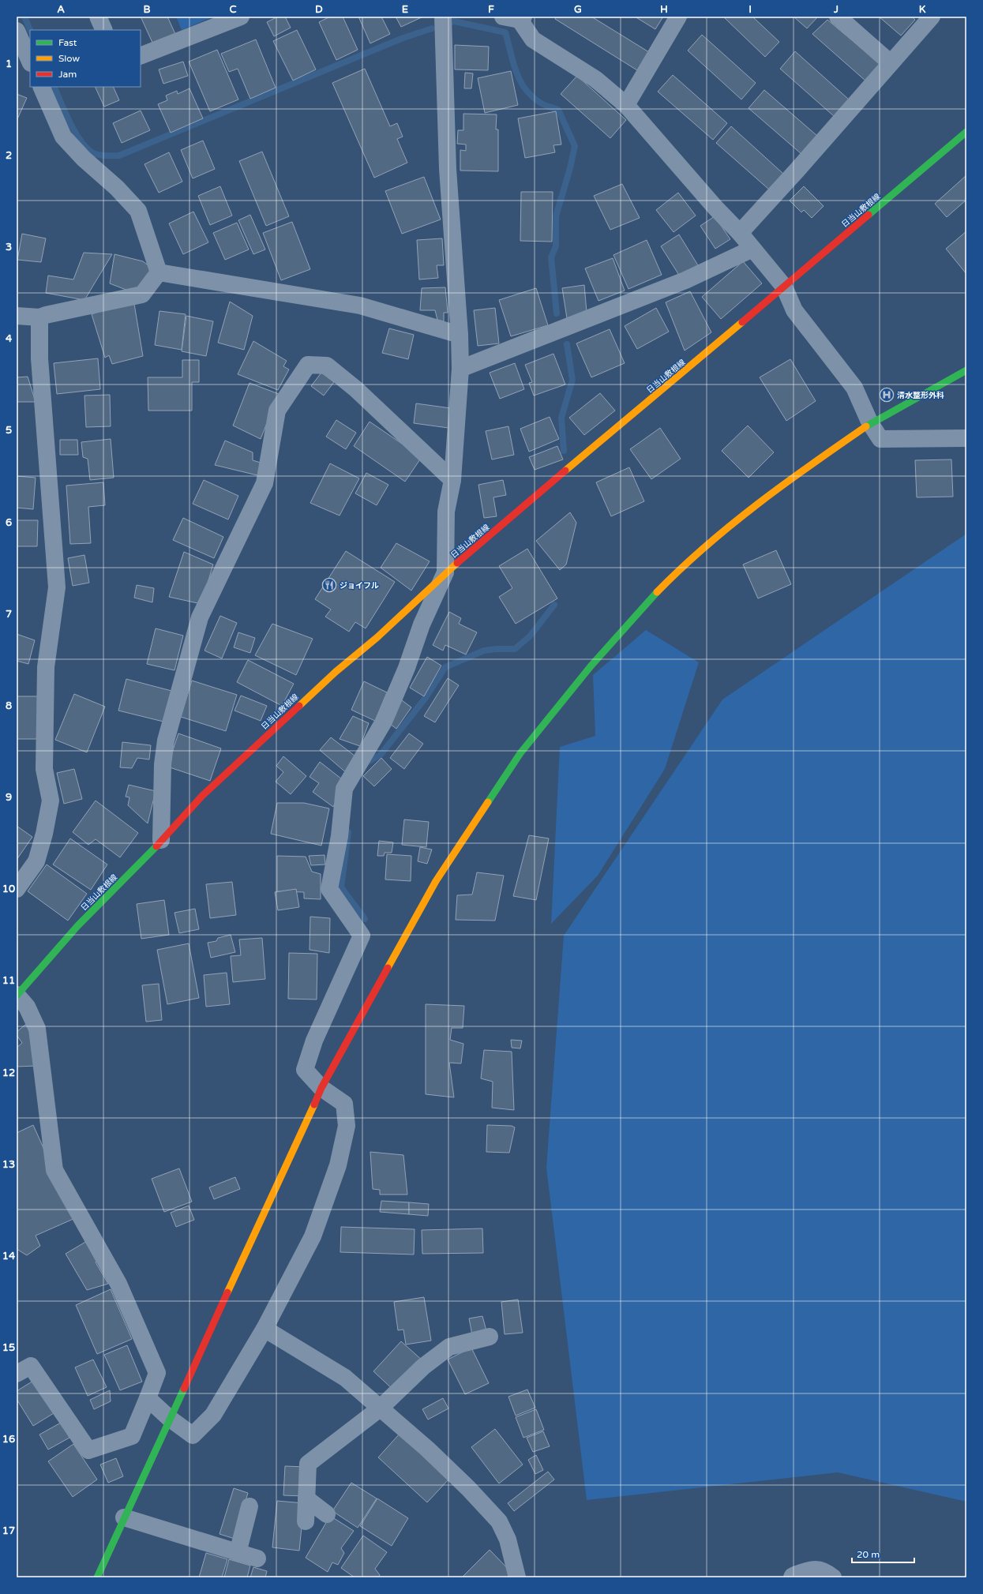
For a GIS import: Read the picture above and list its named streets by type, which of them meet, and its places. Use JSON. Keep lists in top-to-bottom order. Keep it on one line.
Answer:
{"streets":{"street":["日当山敷根線"]},"places":{"hospital":["清水整形外科"],"restaurant":["ジョイフル"]},"legend":["Fast","Slow","Jam"],"scale_bar":"20 m","grid":{"columns":["A","B","C","D","E","F","G","H","I","J","K"],"rows":["1","2","3","4","5","6","7","8","9","10","11","12","13","14","15","16","17"]}}
